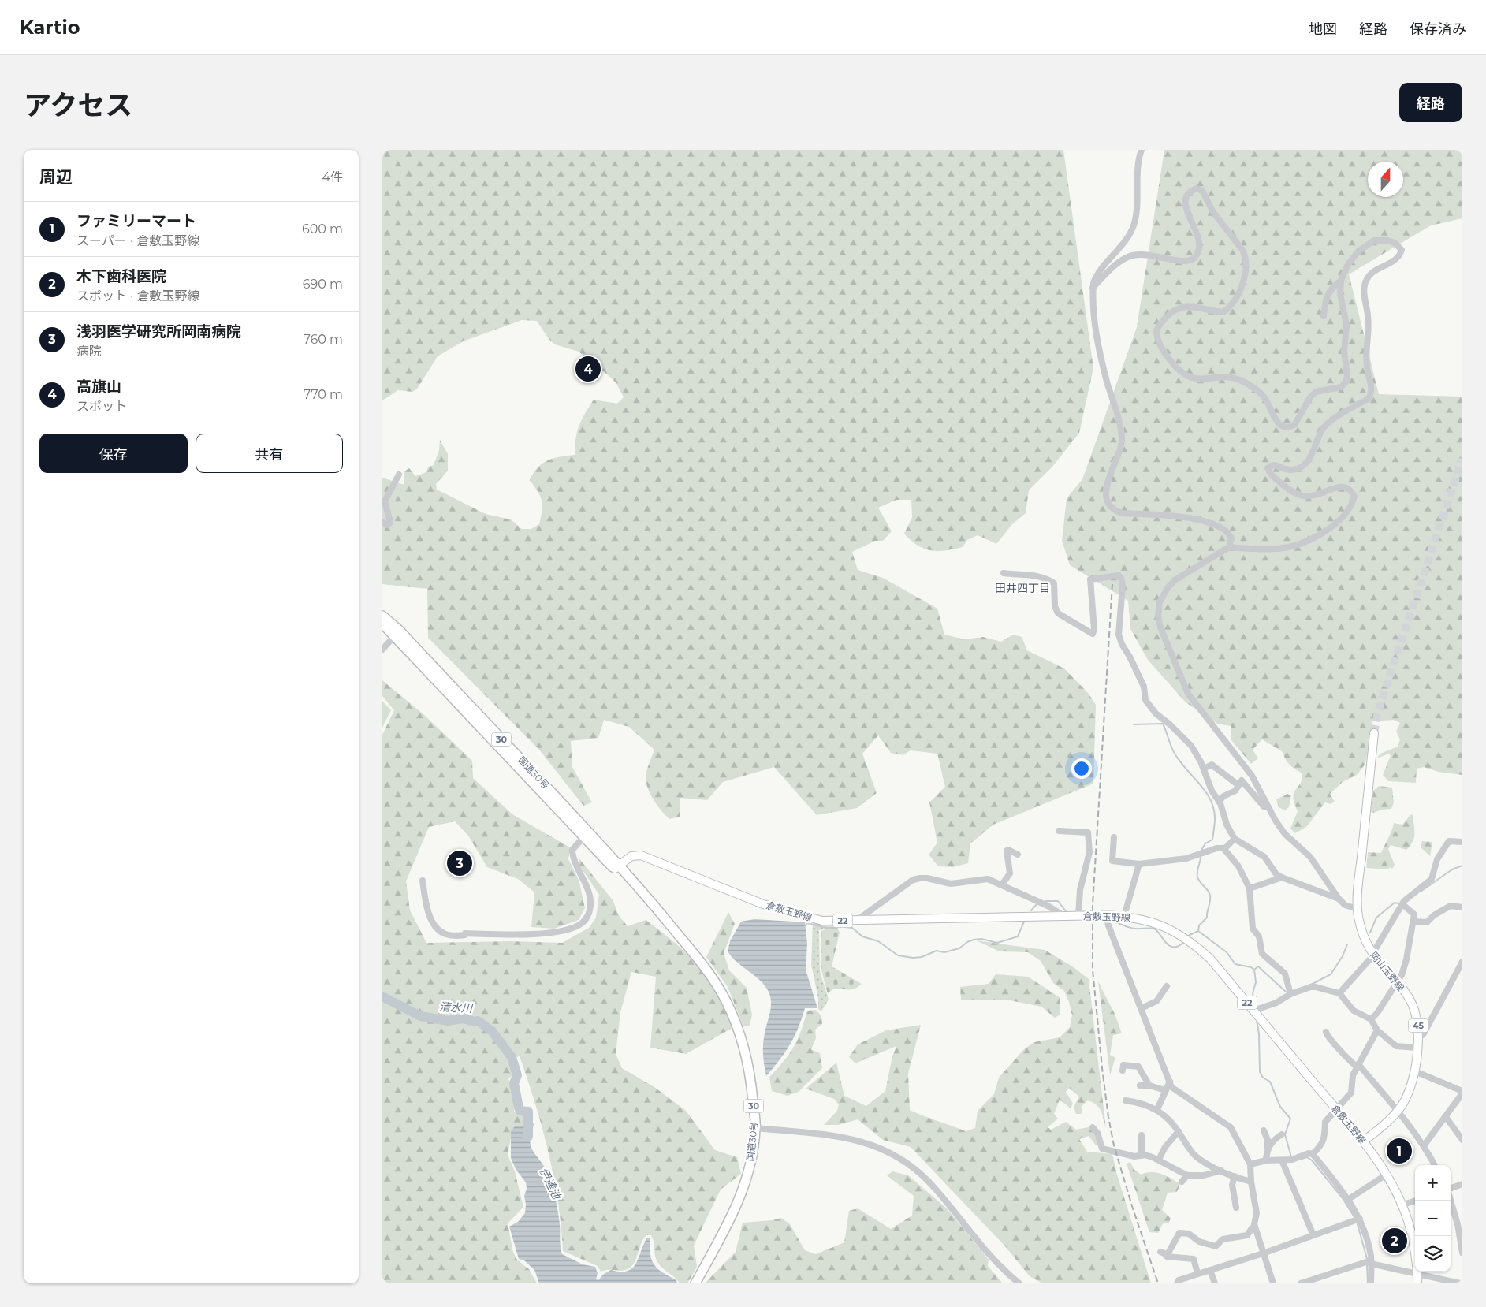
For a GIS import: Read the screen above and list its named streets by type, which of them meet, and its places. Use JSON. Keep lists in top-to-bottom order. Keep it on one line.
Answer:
{"streets":{"highway":["30","国道30号"],"main road":["倉敷玉野線","22","岡山玉野線","45"]},"crossings":[["国道30号","倉敷玉野線"],["倉敷玉野線","岡山玉野線"]],"districts":["田井四丁目"],"water":["清水川","伊達池"],"north":"top","page":{"header":"Kartio","nav":["地図","経路","保存済み"],"title":"アクセス","buttons":["経路",["保存","共有"]],"heading":["周辺","4件"],"list":[{"mark":"1","name":"ファミリーマート","note":"スーパー · 倉敷玉野線","value":"600 m"},{"mark":"2","name":"木下歯科医院","note":"スポット · 倉敷玉野線","value":"690 m"},{"mark":"3","name":"浅羽医学研究所岡南病院","note":"病院","value":"760 m"},{"mark":"4","name":"高旗山","note":"スポット","value":"770 m"}],"pins":["4","3","1","2"],"map_buttons":["+","−"]}}
